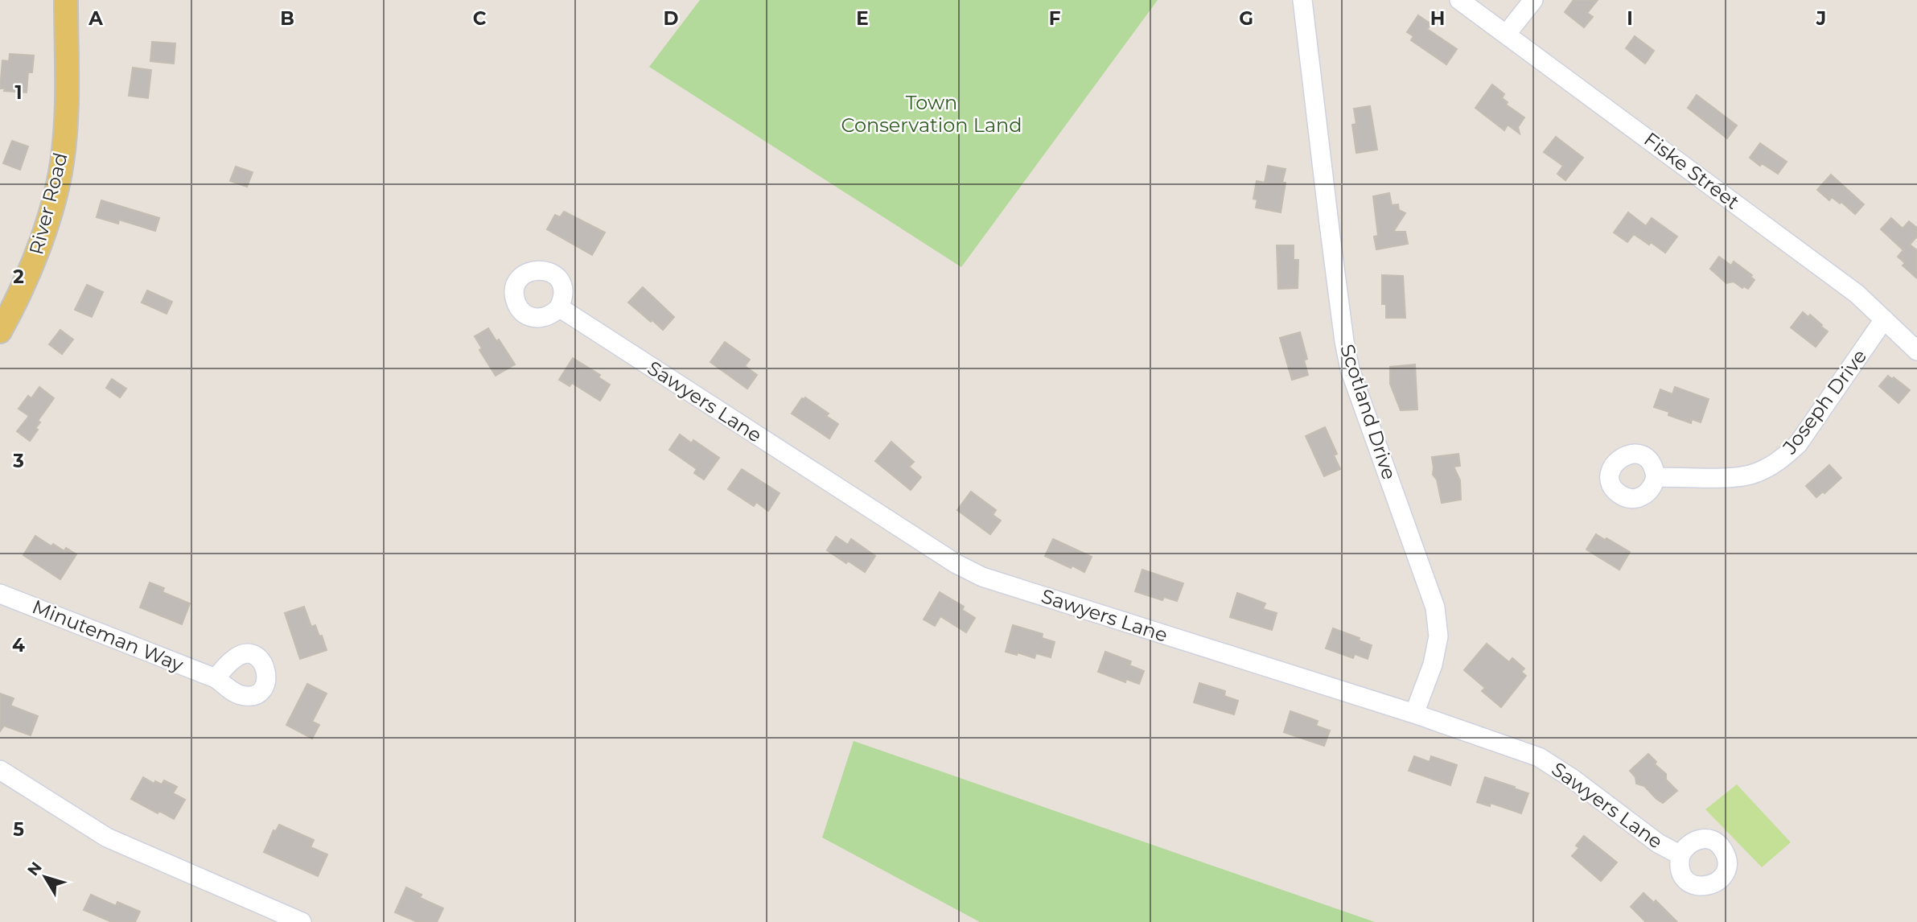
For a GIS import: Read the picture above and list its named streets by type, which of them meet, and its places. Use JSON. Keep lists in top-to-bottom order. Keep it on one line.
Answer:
{"streets":{"main road":["River Road"],"street":["Fiske Street","Sawyers Lane","Joseph Drive","Scotland Drive","Minuteman Way"]},"crossings":[["Fiske Street","Joseph Drive"],["Sawyers Lane","Scotland Drive"]],"parks":["Town Conservation Land"],"north":"top left","grid":{"columns":["A","B","C","D","E","F","G","H","I","J"],"rows":["1","2","3","4","5"]}}
